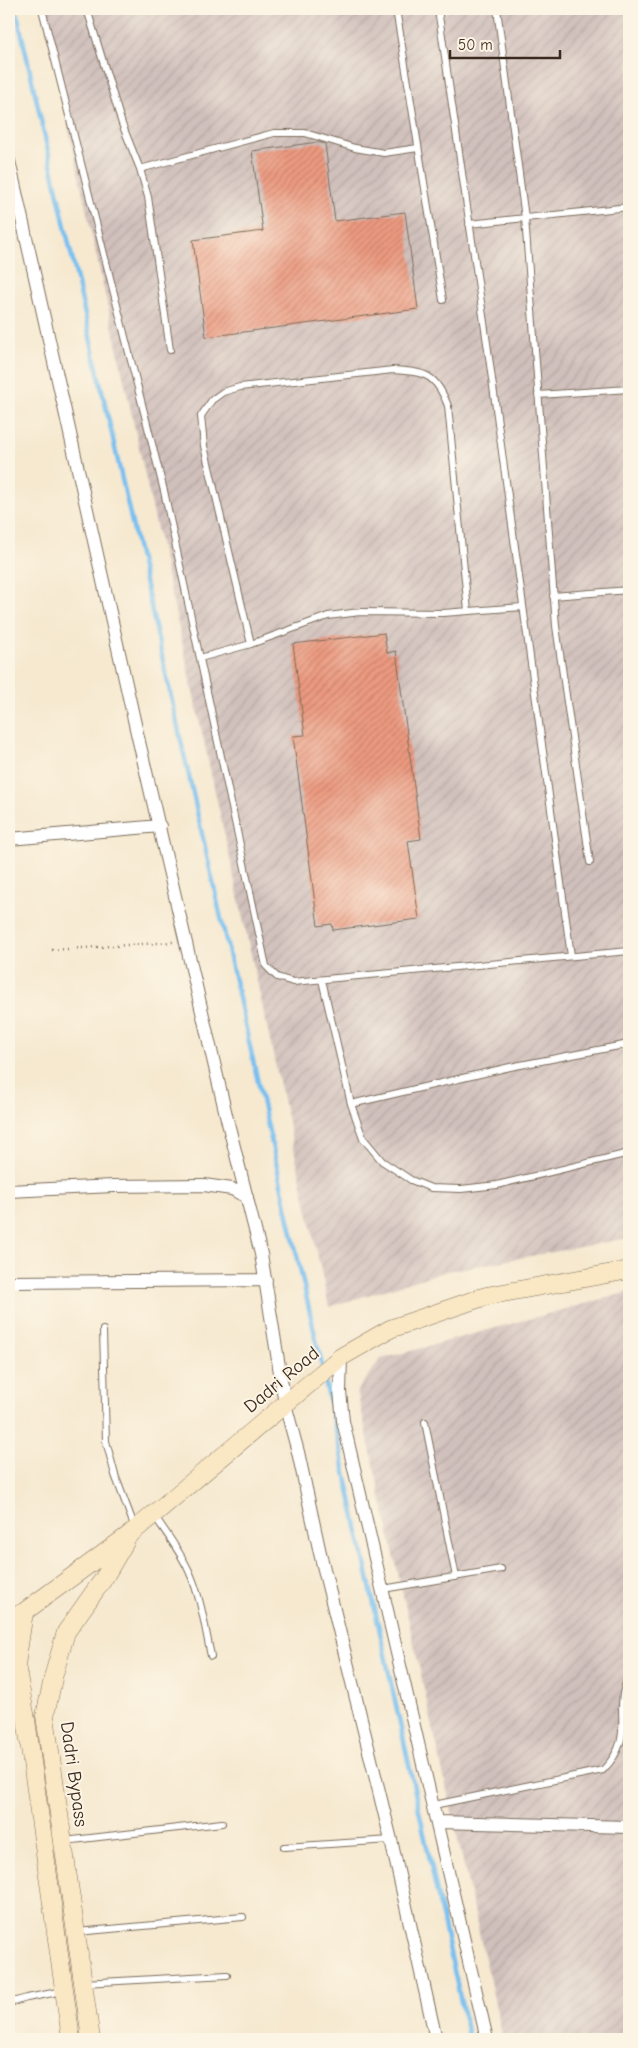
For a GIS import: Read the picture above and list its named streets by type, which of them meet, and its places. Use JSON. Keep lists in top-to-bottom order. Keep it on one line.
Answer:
{"streets":{"main road":["Dadri Road","Dadri Bypass"]},"crossings":[["Dadri Road","Dadri Bypass"]],"scale_bar":"50 m"}
